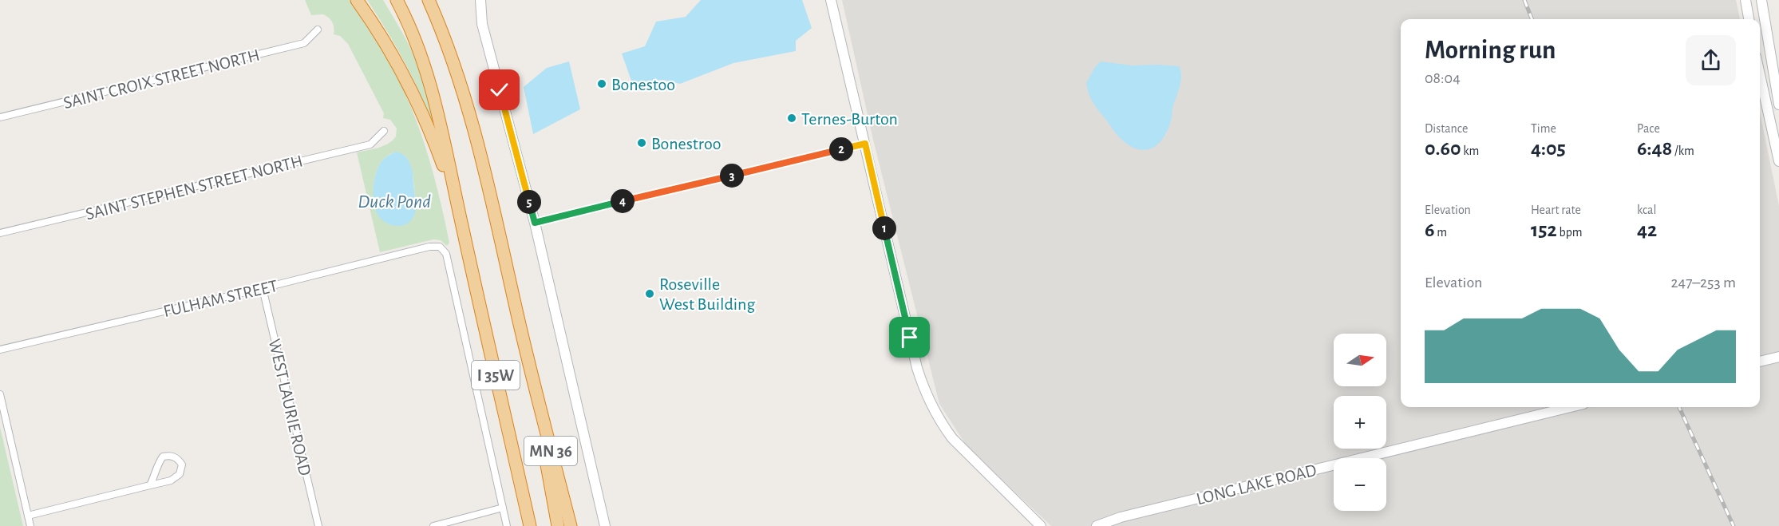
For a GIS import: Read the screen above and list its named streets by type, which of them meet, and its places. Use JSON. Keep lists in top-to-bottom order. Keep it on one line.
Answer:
{"streets":{"highway":["I 35W","MN 36"],"street":["SAINT CROIX STREET NORTH","SAINT STEPHEN STREET NORTH","FULHAM STREET","WEST LAURIE ROAD","LONG LAKE ROAD"]},"crossings":[["FULHAM STREET","WEST LAURIE ROAD"],["I 35W","MN 36"]],"water":["Duck Pond"],"places":["Bonestoo","Ternes-Burton","Bonestroo","Roseville West Building"],"north":"right","page":{"heading":["Morning run","08:04"],"stats":[["Distance","0.60 km"],["Time","4:05"],["Pace","6:48 /km"],["Elevation","6 m"],["Heart rate","152 bpm"],["kcal","42"]],"pins":["2","3","4","5","1"],"chart":["Elevation","247–253 m"],"map_buttons":["+","−"]}}
